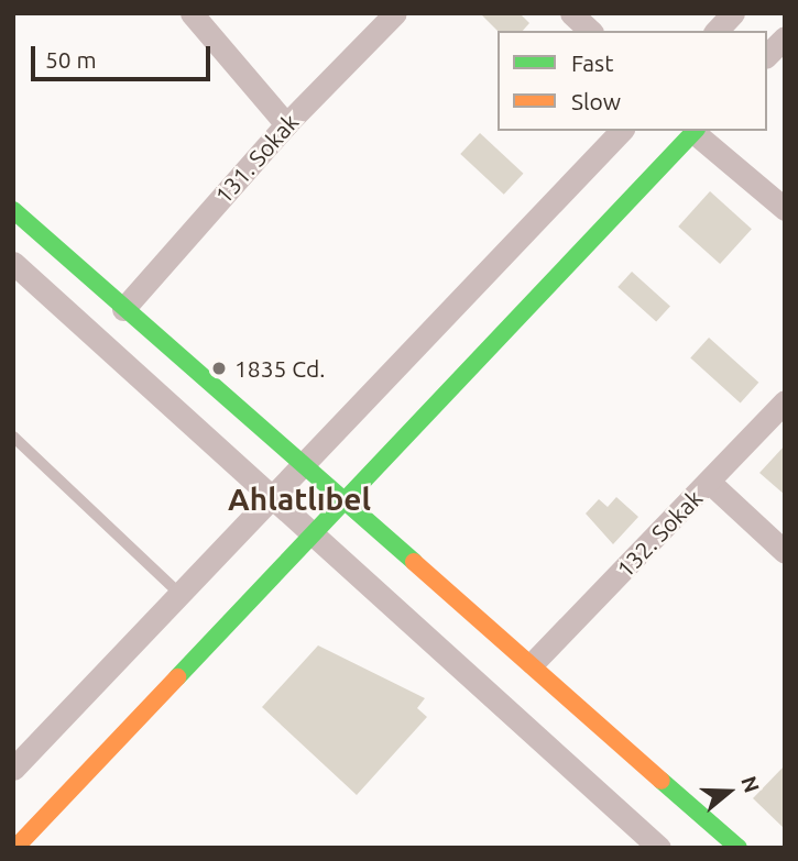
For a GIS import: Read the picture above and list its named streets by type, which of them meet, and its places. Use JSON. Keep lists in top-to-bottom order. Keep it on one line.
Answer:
{"streets":{"street":["131. Sokak","132. Sokak"]},"districts":["Ahlatlıbel"],"places":["1835 Cd."],"legend":["Fast","Slow"],"scale_bar":"50 m","north":"right"}
